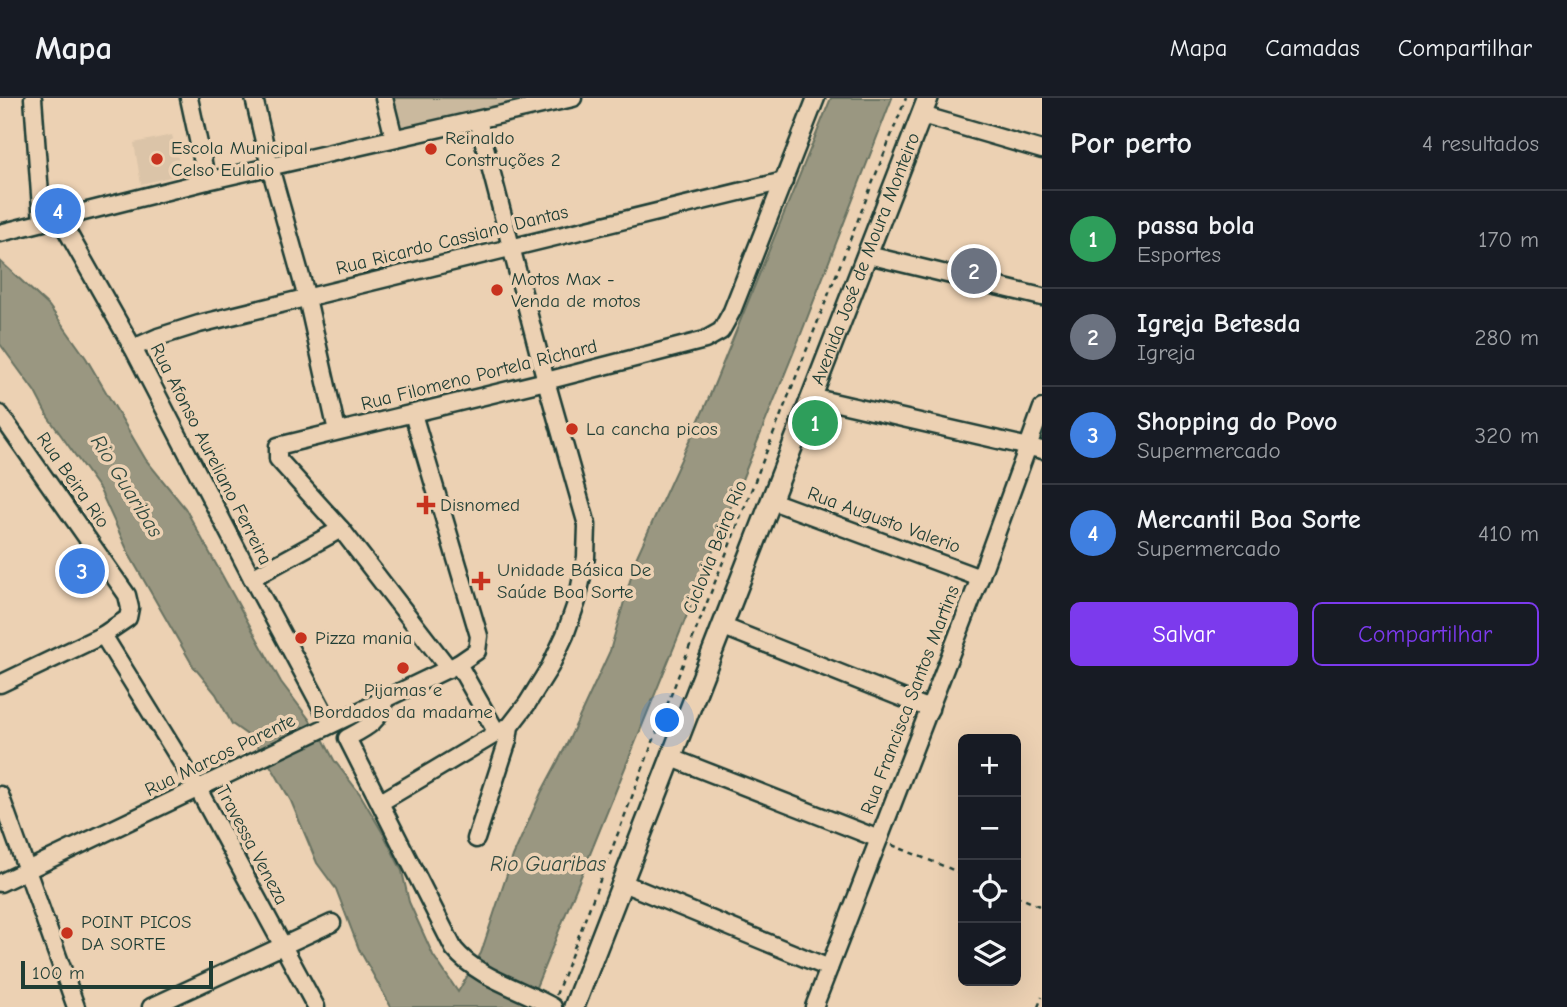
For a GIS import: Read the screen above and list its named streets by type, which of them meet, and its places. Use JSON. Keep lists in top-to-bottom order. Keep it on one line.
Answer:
{"streets":{"main road":["Avenida José de Moura Monteiro"],"street":["Rua Ricardo Cassiano Dantas","Rua Filomeno Portela Richard","Rua Afonso Aureliano Ferreira","Rua Beira Rio","Rua Augusto Valerio","Rua Francisca Santos Martins","Rua Marcos Parente","Travessa Veneza"],"path":["Ciclovia Beira Rio"]},"crossings":[["Rua Ricardo Cassiano Dantas","Rua Filomeno Portela Richard"],["Rua Ricardo Cassiano Dantas","Rua Afonso Aureliano Ferreira"],["Avenida José de Moura Monteiro","Rua Augusto Valerio"],["Rua Afonso Aureliano Ferreira","Rua Marcos Parente"],["Rua Beira Rio","Travessa Veneza"],["Rua Augusto Valerio","Rua Francisca Santos Martins"],["Rua Marcos Parente","Travessa Veneza"]],"water":["Rio Guaribas"],"places":{"other":["Reinaldo Construções 2","Escola Municipal Celso Eulalio","Motos Max - Venda de motos","La cancha picos","Pizza mania","Pijamas e Bordados da madame","POINT PICOS DA SORTE"],"health":["Disnomed","Unidade Básica De Saúde Boa Sorte"]},"scale_bar":"100 m","page":{"header":"Mapa","nav":["Mapa","Camadas","Compartilhar"],"heading":["Por perto","4 resultados"],"pins":["4","2","1","3"],"list":[{"mark":"1","name":"passa bola","note":"Esportes","value":"170 m"},{"mark":"2","name":"Igreja Betesda","note":"Igreja","value":"280 m"},{"mark":"3","name":"Shopping do Povo","note":"Supermercado","value":"320 m"},{"mark":"4","name":"Mercantil Boa Sorte","note":"Supermercado","value":"410 m"}],"buttons":["Salvar","Compartilhar"],"map_buttons":["+","−"],"scale":"100 m"}}
